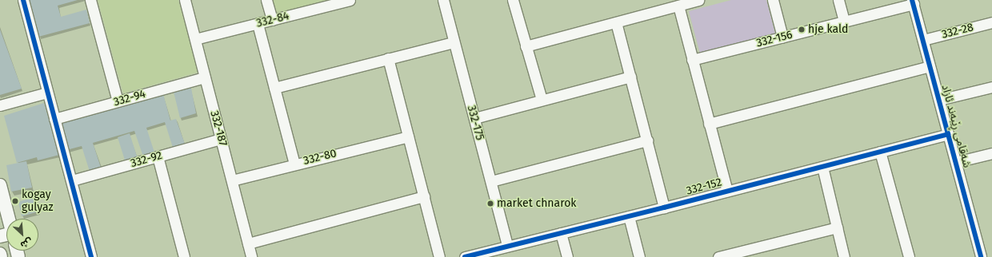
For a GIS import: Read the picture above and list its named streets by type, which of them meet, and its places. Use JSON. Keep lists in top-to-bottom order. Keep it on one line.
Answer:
{"streets":{"street":["332-84","332-28","332-156","332-94","332-175","شەقامی ڕێبەند ئازاد","332-187","332-80","332-92","332-152"]},"crossings":[["332-84","332-187"],["332-28","شەقامی ڕێبەند ئازاد"],["332-156","شەقامی ڕێبەند ئازاد"],["332-94","332-187"],["332-175","332-152"],["شەقامی ڕێبەند ئازاد","332-152"],["332-187","332-80"],["332-187","332-92"]],"places":["hje kald","kogay gulyaz","market chnarok"],"north":"bottom right"}
